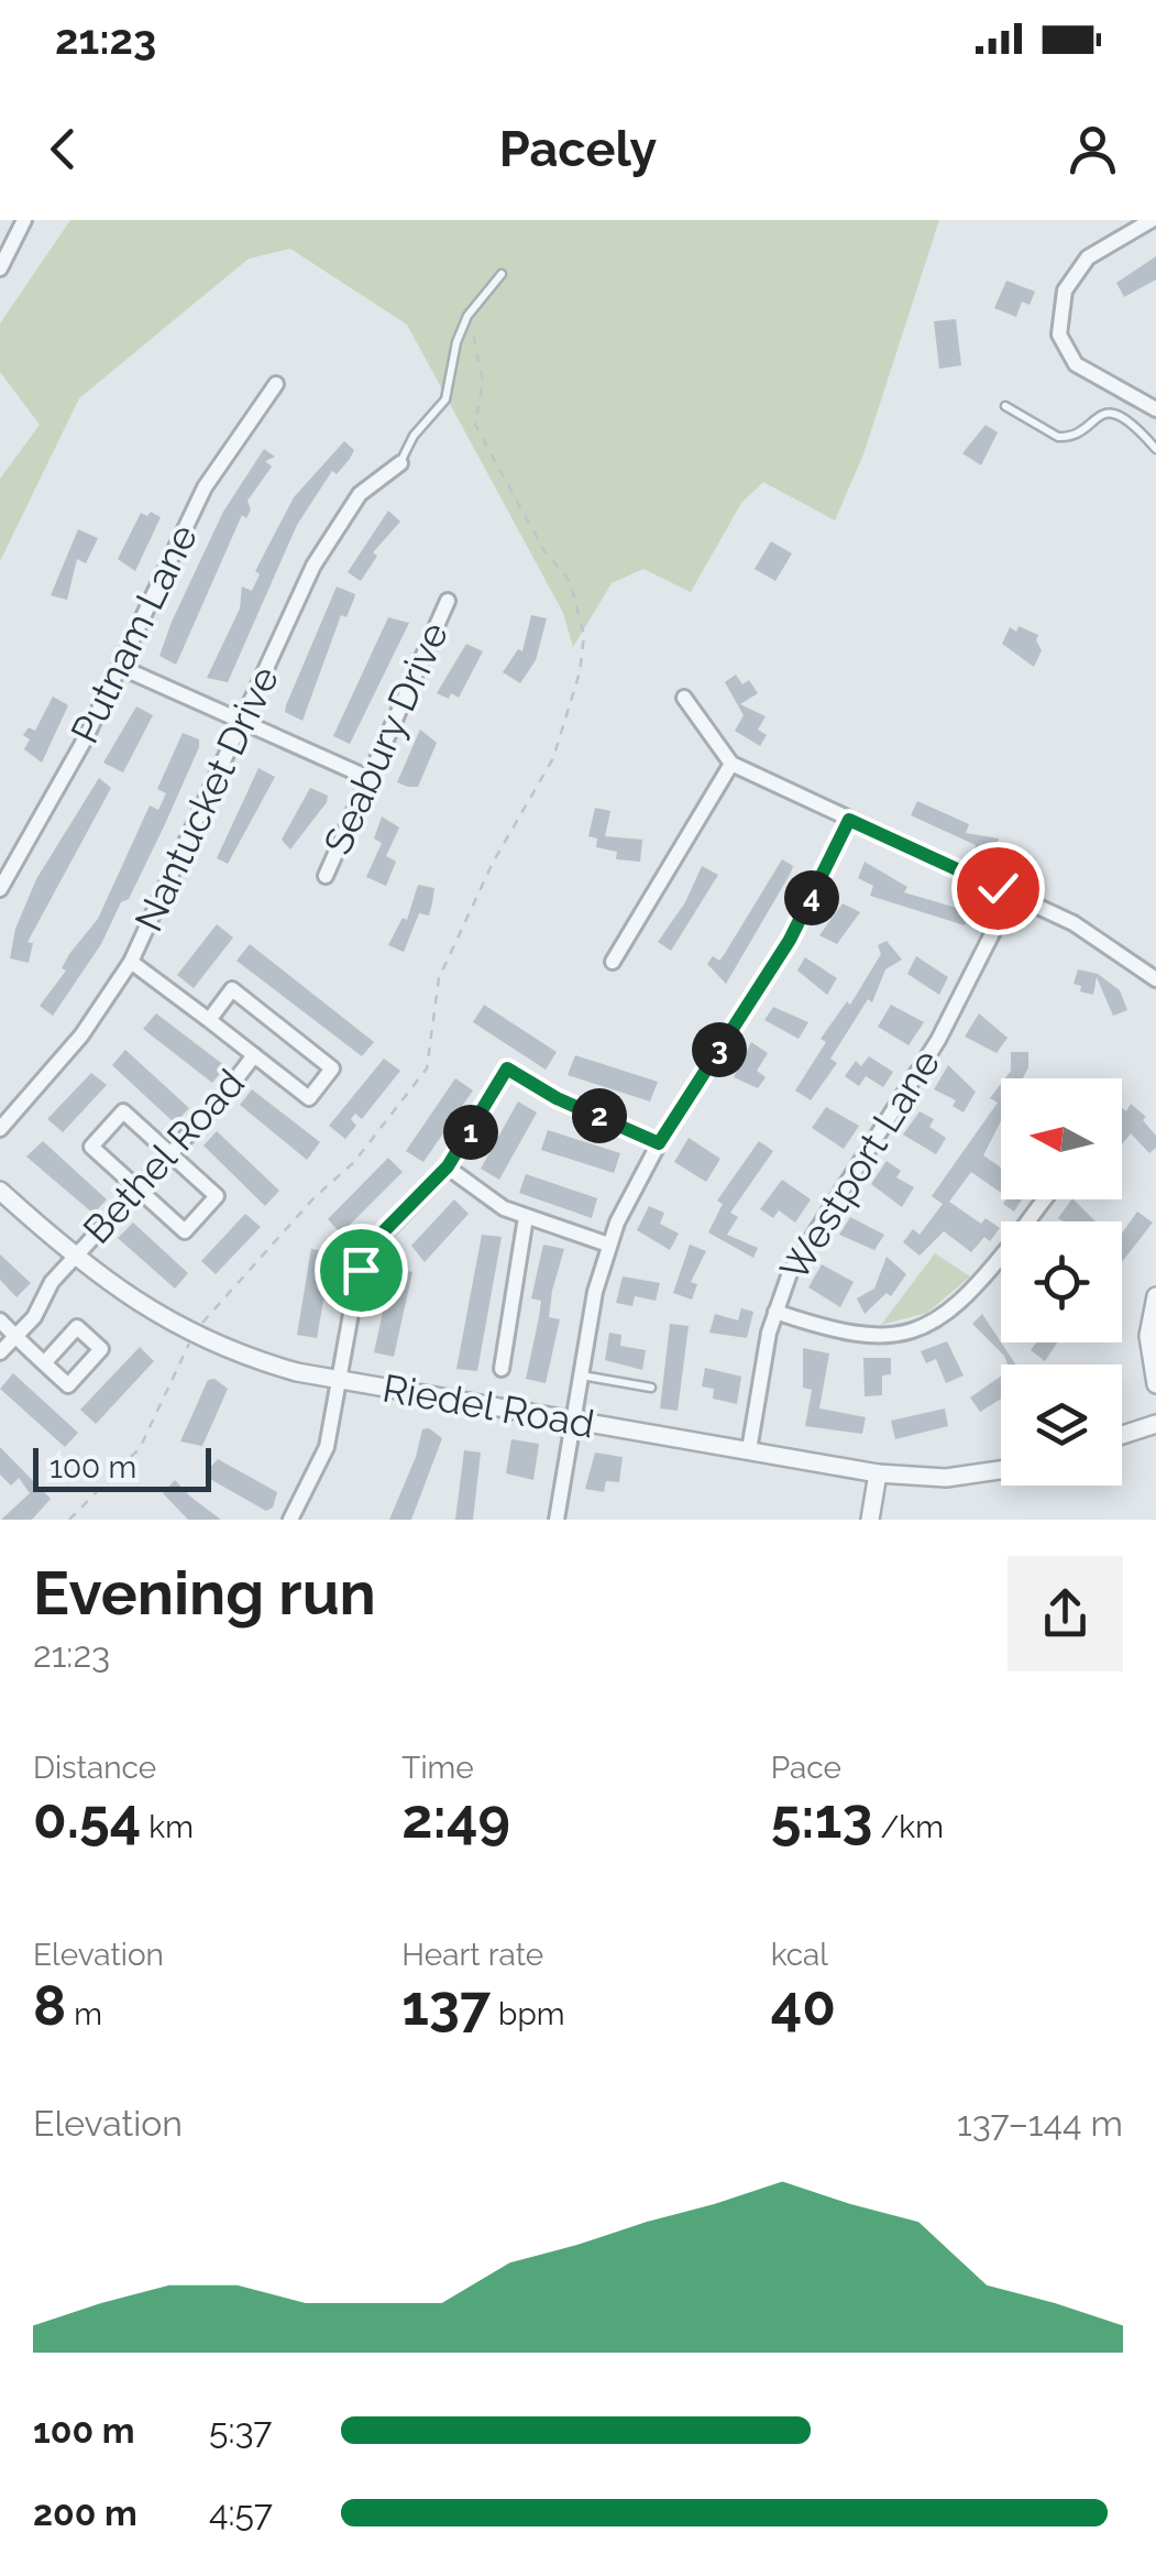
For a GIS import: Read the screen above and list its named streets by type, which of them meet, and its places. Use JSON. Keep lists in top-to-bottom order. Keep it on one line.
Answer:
{"streets":{"street":["Putnam Lane","Seabury Drive","Nantucket Drive","Bethel Road","Westport Lane","Riedel Road"]},"crossings":[["Bethel Road","Riedel Road"],["Westport Lane","Riedel Road"]],"scale_bar":"100 m","north":"left","page":{"status":"21:23","header":"Pacely","pins":["4","3","2","1"],"scale":"100 m","heading":["Evening run","21:23"],"stats":[["Distance","0.54 km"],["Time","2:49"],["Pace","5:13 /km"],["Elevation","8 m"],["Heart rate","137 bpm"],["kcal","40"]],"chart":["Elevation","137–144 m"],"list":[{"name":"100 m","note":"5:37"},{"name":"200 m","note":"4:57"}]}}
